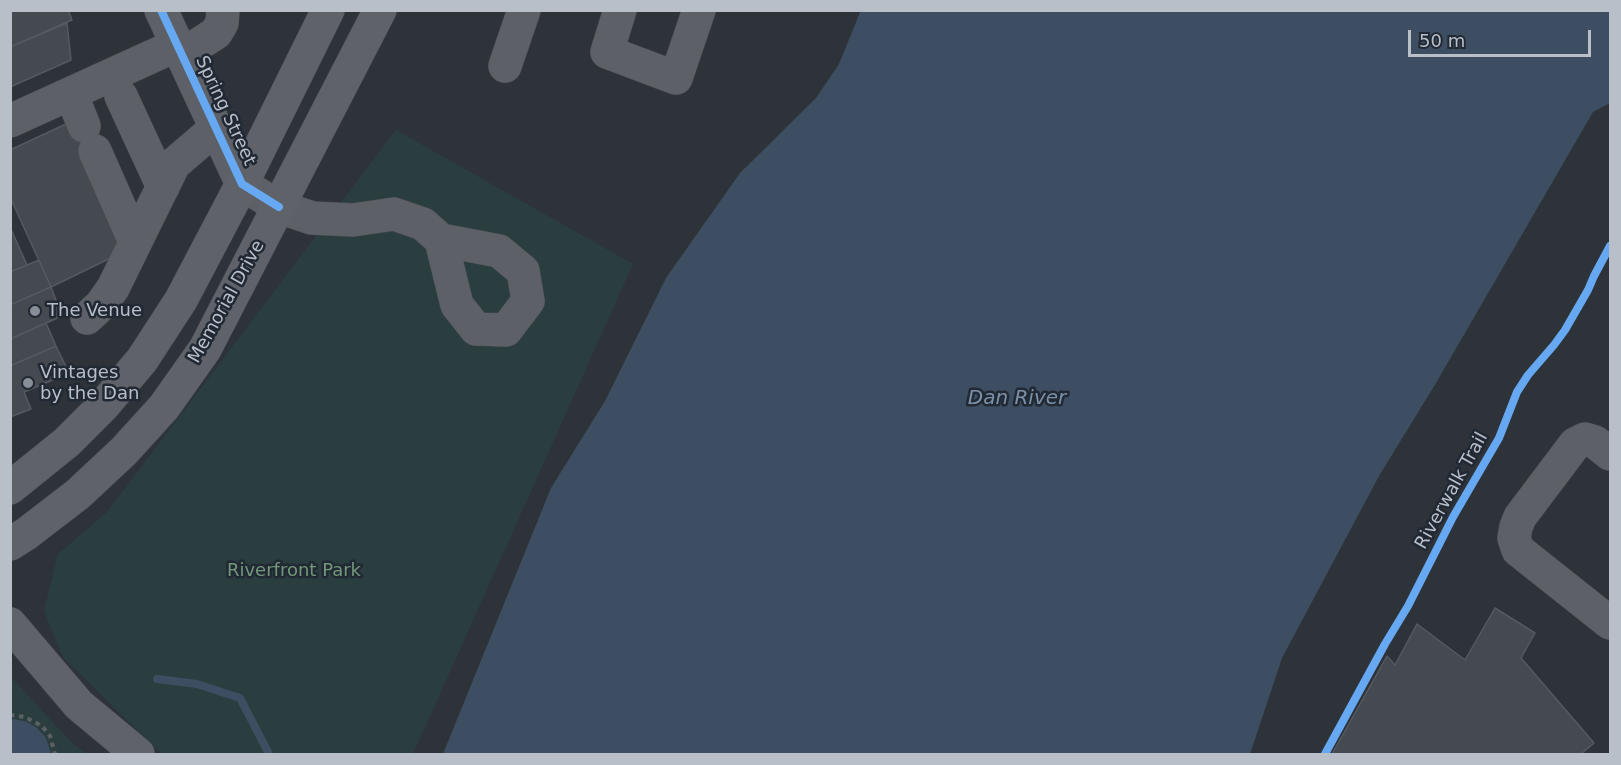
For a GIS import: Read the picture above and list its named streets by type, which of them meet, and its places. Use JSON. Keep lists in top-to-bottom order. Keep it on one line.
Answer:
{"streets":{"main road":["Memorial Drive"],"street":["Spring Street"],"cycle path":["Riverwalk Trail"]},"crossings":[["Spring Street","Memorial Drive"]],"water":["Dan River"],"parks":["Riverfront Park"],"places":["The Venue","Vintages by the Dan"],"scale_bar":"50 m"}
